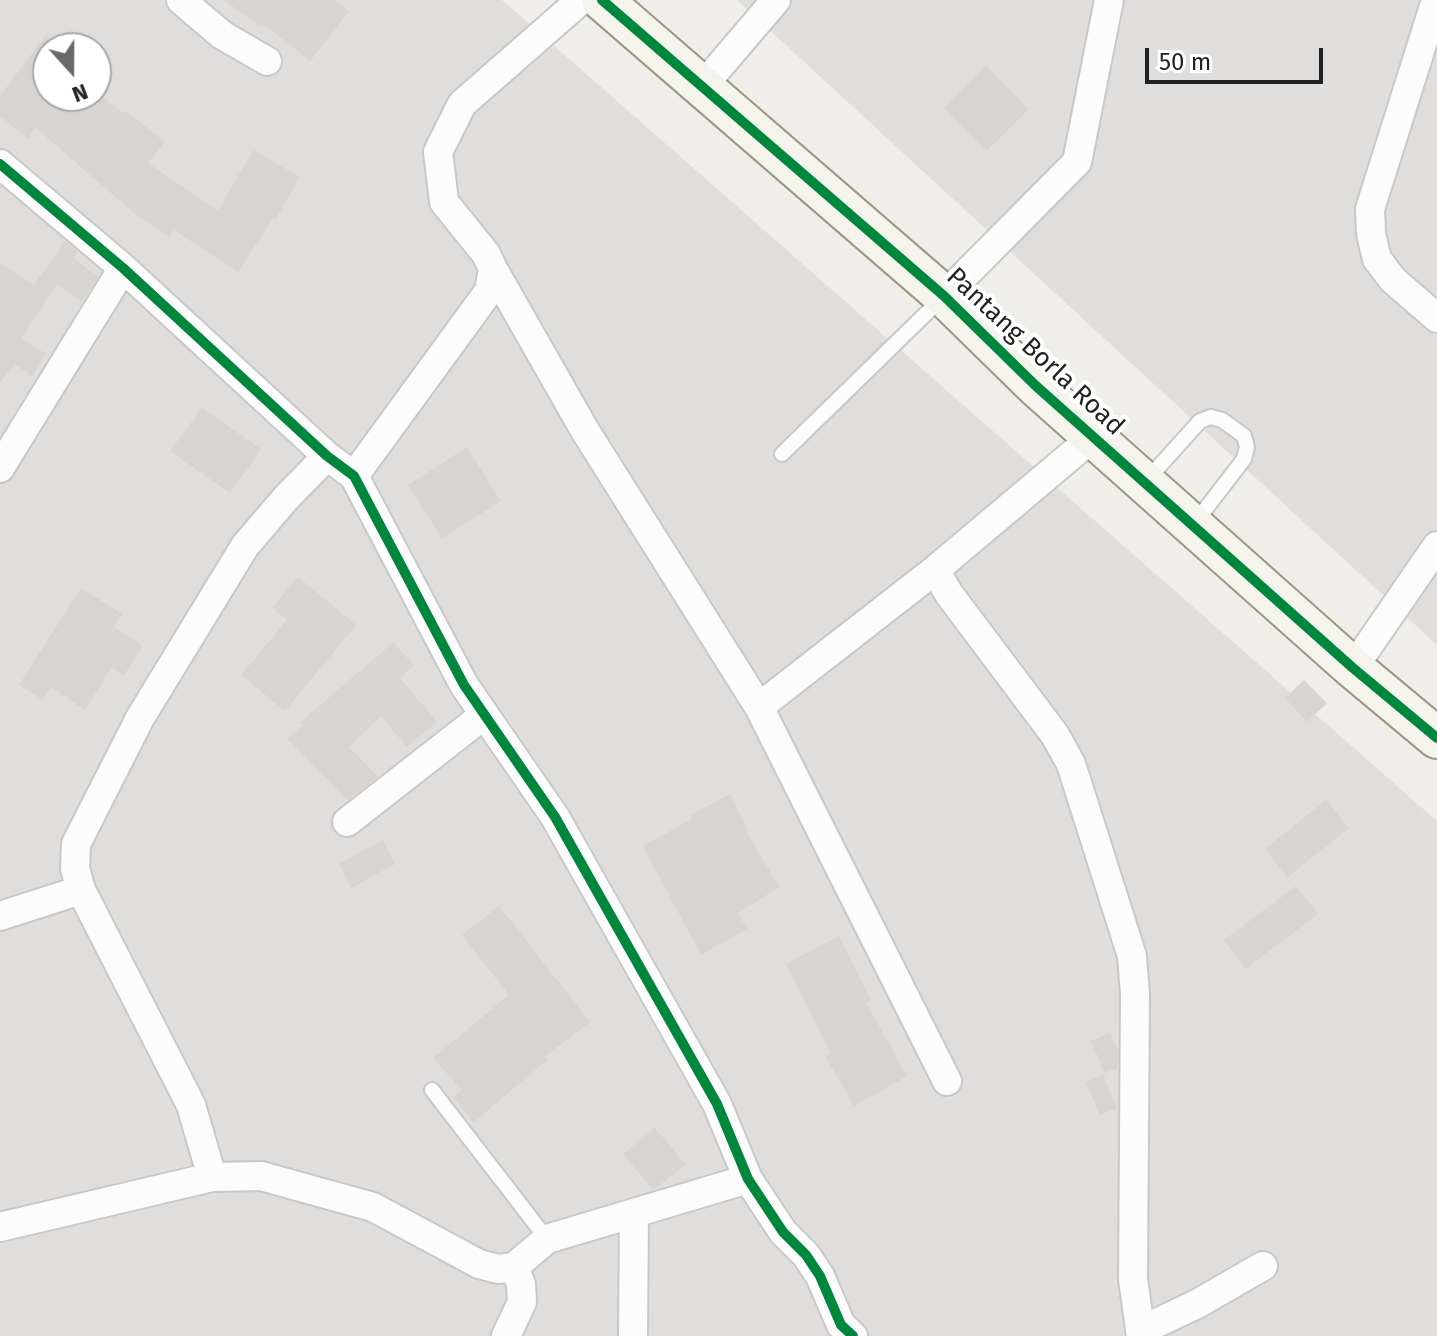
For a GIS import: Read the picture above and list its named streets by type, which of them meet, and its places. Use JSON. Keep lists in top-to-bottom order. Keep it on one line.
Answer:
{"streets":{"street":["Pantang Borla Road"]},"scale_bar":"50 m","north":"bottom"}
